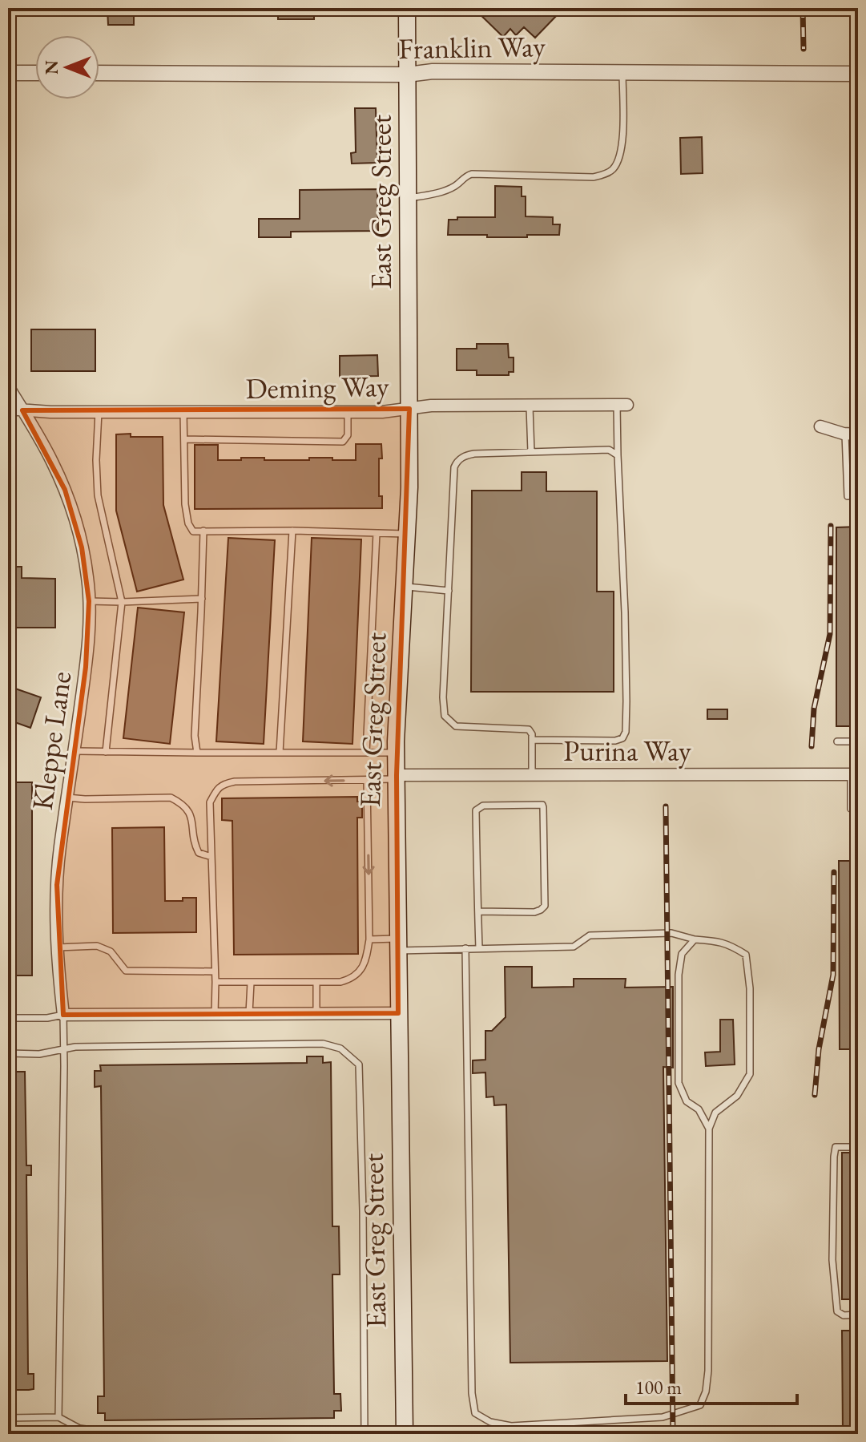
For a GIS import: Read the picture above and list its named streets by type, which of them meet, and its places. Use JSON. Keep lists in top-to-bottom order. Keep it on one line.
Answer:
{"streets":{"main road":["East Greg Street"],"street":["Franklin Way","Deming Way","Kleppe Lane","Purina Way"]},"crossings":[["Franklin Way","East Greg Street"],["East Greg Street","Deming Way"],["East Greg Street","Purina Way"],["Deming Way","Kleppe Lane"]],"scale_bar":"100 m","north":"left"}
